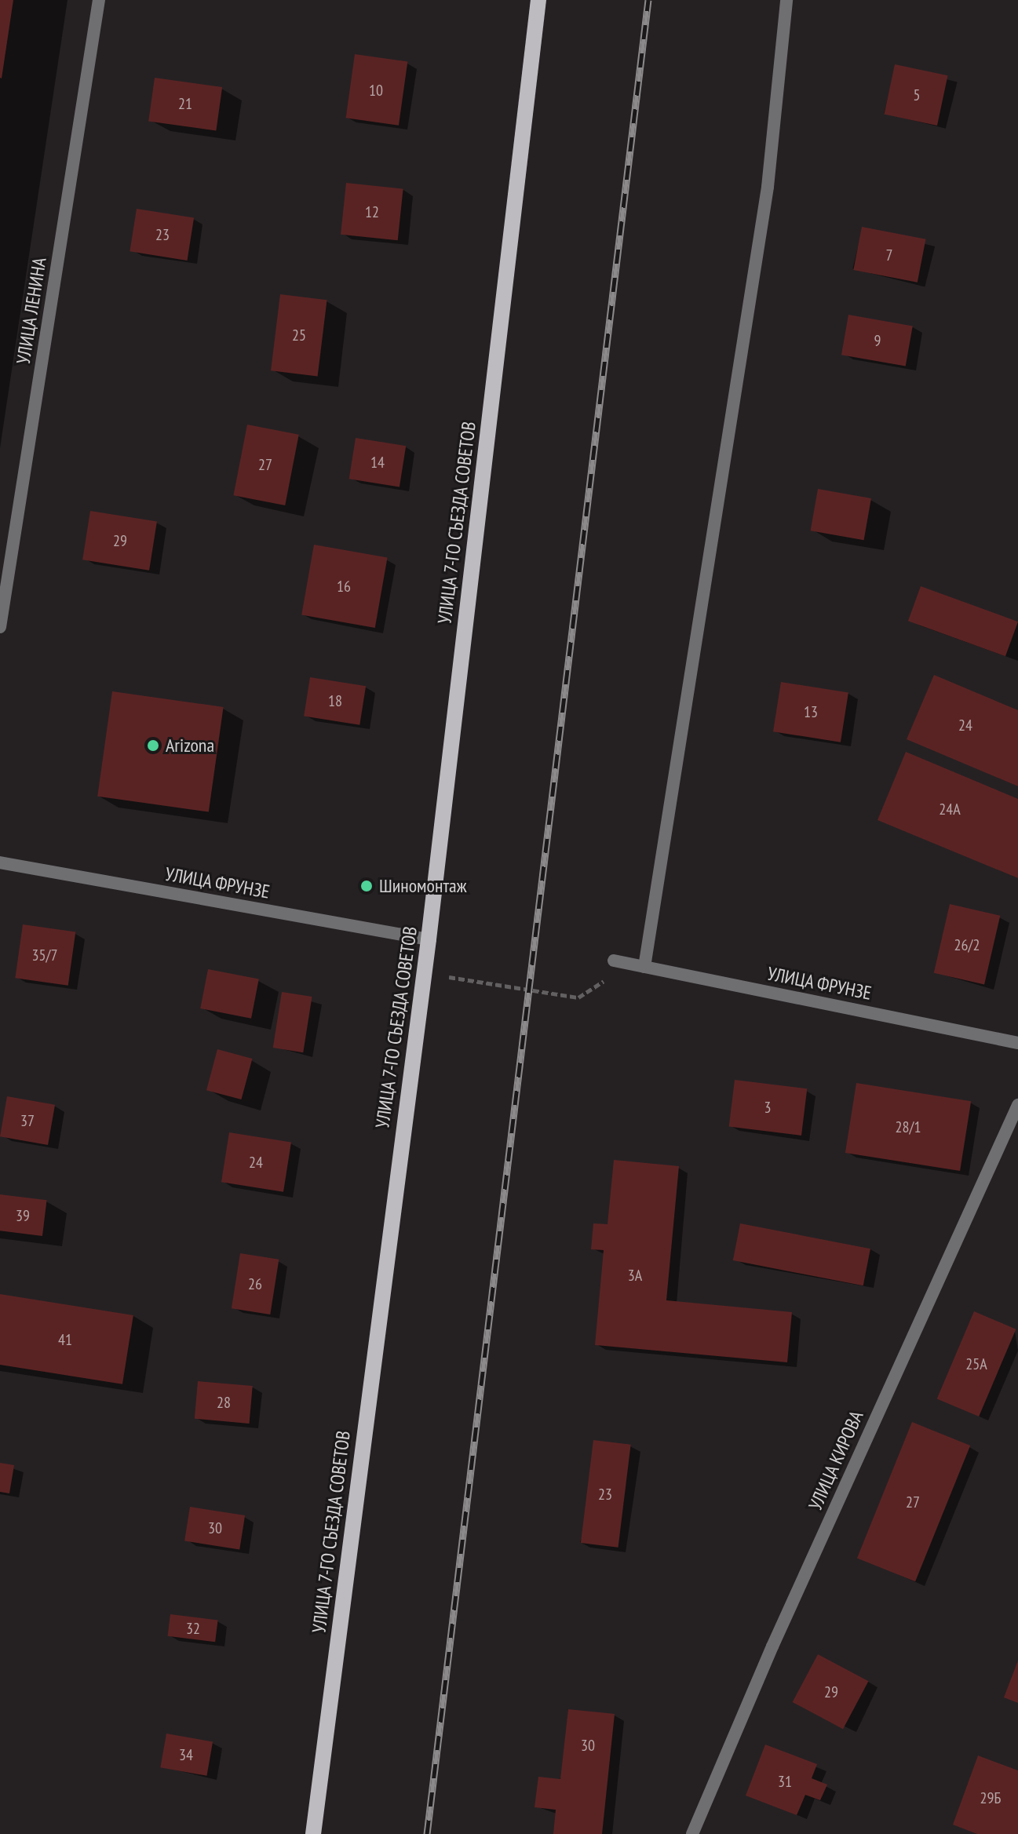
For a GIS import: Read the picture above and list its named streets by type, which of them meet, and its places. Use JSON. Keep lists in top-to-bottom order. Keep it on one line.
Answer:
{"streets":{"main road":["УЛИЦА 7-ГО СЪЕЗДА СОВЕТОВ"],"street":["УЛИЦА ЛЕНИНА","УЛИЦА ФРУНЗЕ","УЛИЦА КИРОВА"]},"crossings":[["УЛИЦА 7-ГО СЪЕЗДА СОВЕТОВ","УЛИЦА ФРУНЗЕ"]],"places":["Arizona","Шиномонтаж"],"house_numbers":["10","5","21","12","23","7","25","9","14","27","29","16","18","13","24","24А","26/2","35/7","3","37","28/1","24","39","3А","26","41","25А","28","23","27","30","32","29","30","34","31","29Б"]}
